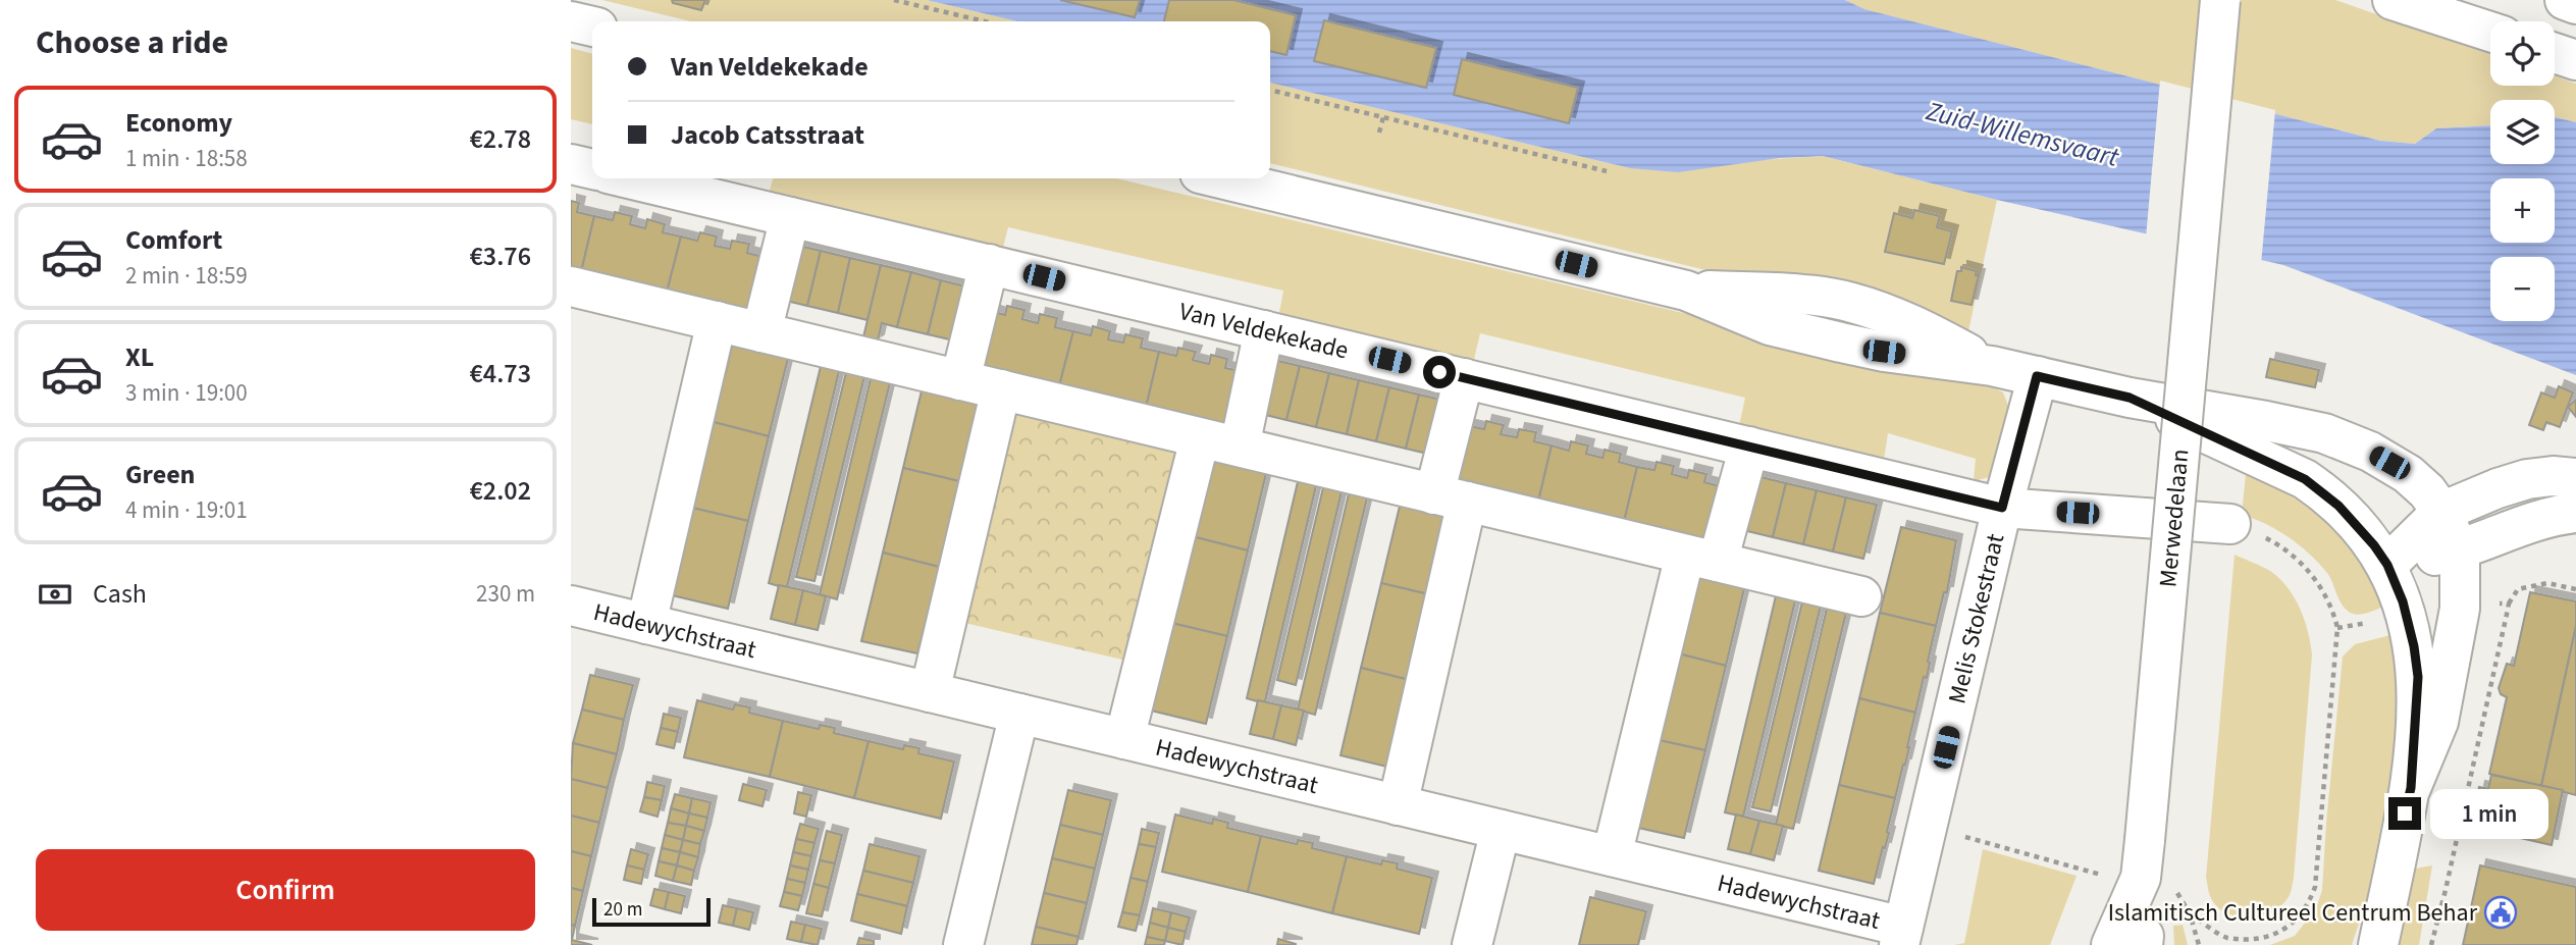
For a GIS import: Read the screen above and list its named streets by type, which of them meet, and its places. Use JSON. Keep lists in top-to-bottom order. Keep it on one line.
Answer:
{"streets":{"street":["Van Veldekekade","Merwedelaan","Melis Stokestraat","Hadewychstraat"]},"crossings":[["Van Veldekekade","Melis Stokestraat"],["Melis Stokestraat","Hadewychstraat"]],"water":["Zuid-Willemsvaart"],"places":{"public building":["Islamitisch Cultureel Centrum Behar"]},"scale_bar":"20 m","page":{"heading":"Choose a ride","map_buttons":["+","−"],"banner":["Van Veldekekade","Jacob Catsstraat"],"list":[{"name":"Economy","note":"1 min · 18:58","value":"€2.78"},{"name":"Comfort","note":"2 min · 18:59","value":"€3.76"},{"name":"XL","note":"3 min · 19:00","value":"€4.73"},{"name":"Green","note":"4 min · 19:01","value":"€2.02"}],"pay":["Cash","230 m"],"bubble":"1 min","buttons":"Confirm","scale":"20 m"}}
